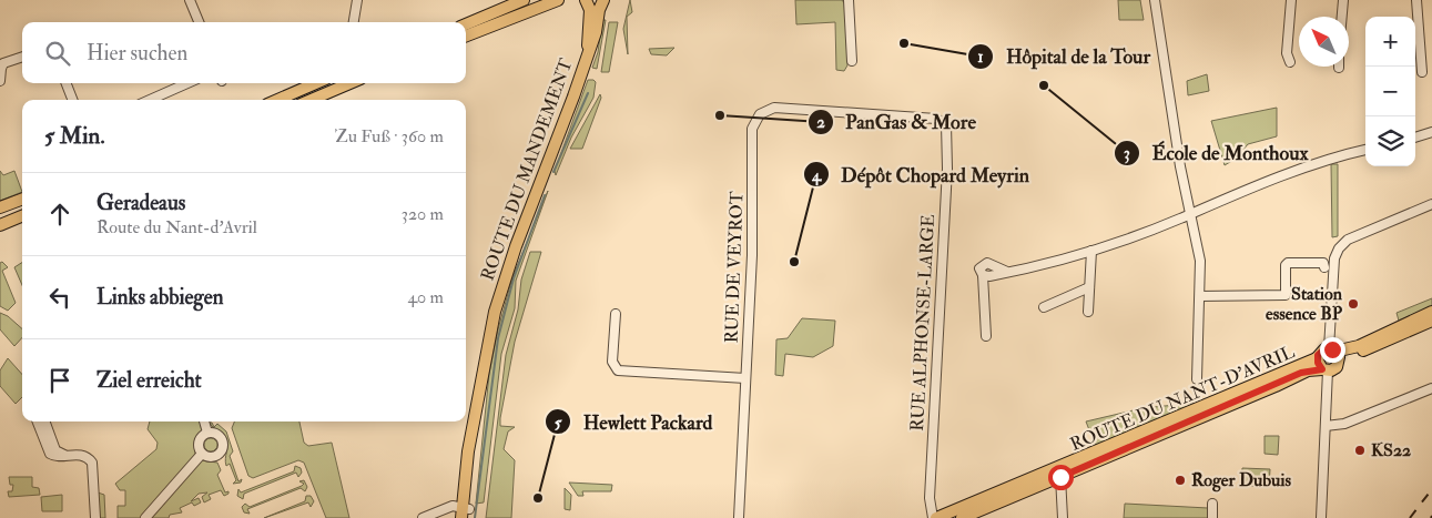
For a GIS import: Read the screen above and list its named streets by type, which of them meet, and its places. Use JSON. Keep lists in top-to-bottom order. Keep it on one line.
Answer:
{"streets":{"main road":["ROUTE DU MANDEMENT","ROUTE DU NANT-D'AVRIL"],"street":["RUE DE VEYROT","RUE ALPHONSE-LARGE"]},"crossings":[["RUE DE VEYROT","RUE ALPHONSE-LARGE"],["RUE ALPHONSE-LARGE","ROUTE DU NANT-D'AVRIL"]],"places":["Hôpital de la Tour","École de Monthoux","PanGas & More","Dépôt Chopard Meyrin","Station essence BP","KS22","Roger Dubuis","Hewlett Packard"],"north":"top left","page":{"map_buttons":["+","−"],"search":"Hier suchen","heading":["5 Min.","Zu Fuß · 360 m"],"list":[["Geradeaus","Route du Nant-d'Avril","320 m"],["Links abbiegen","40 m"],"Ziel erreicht"]}}
